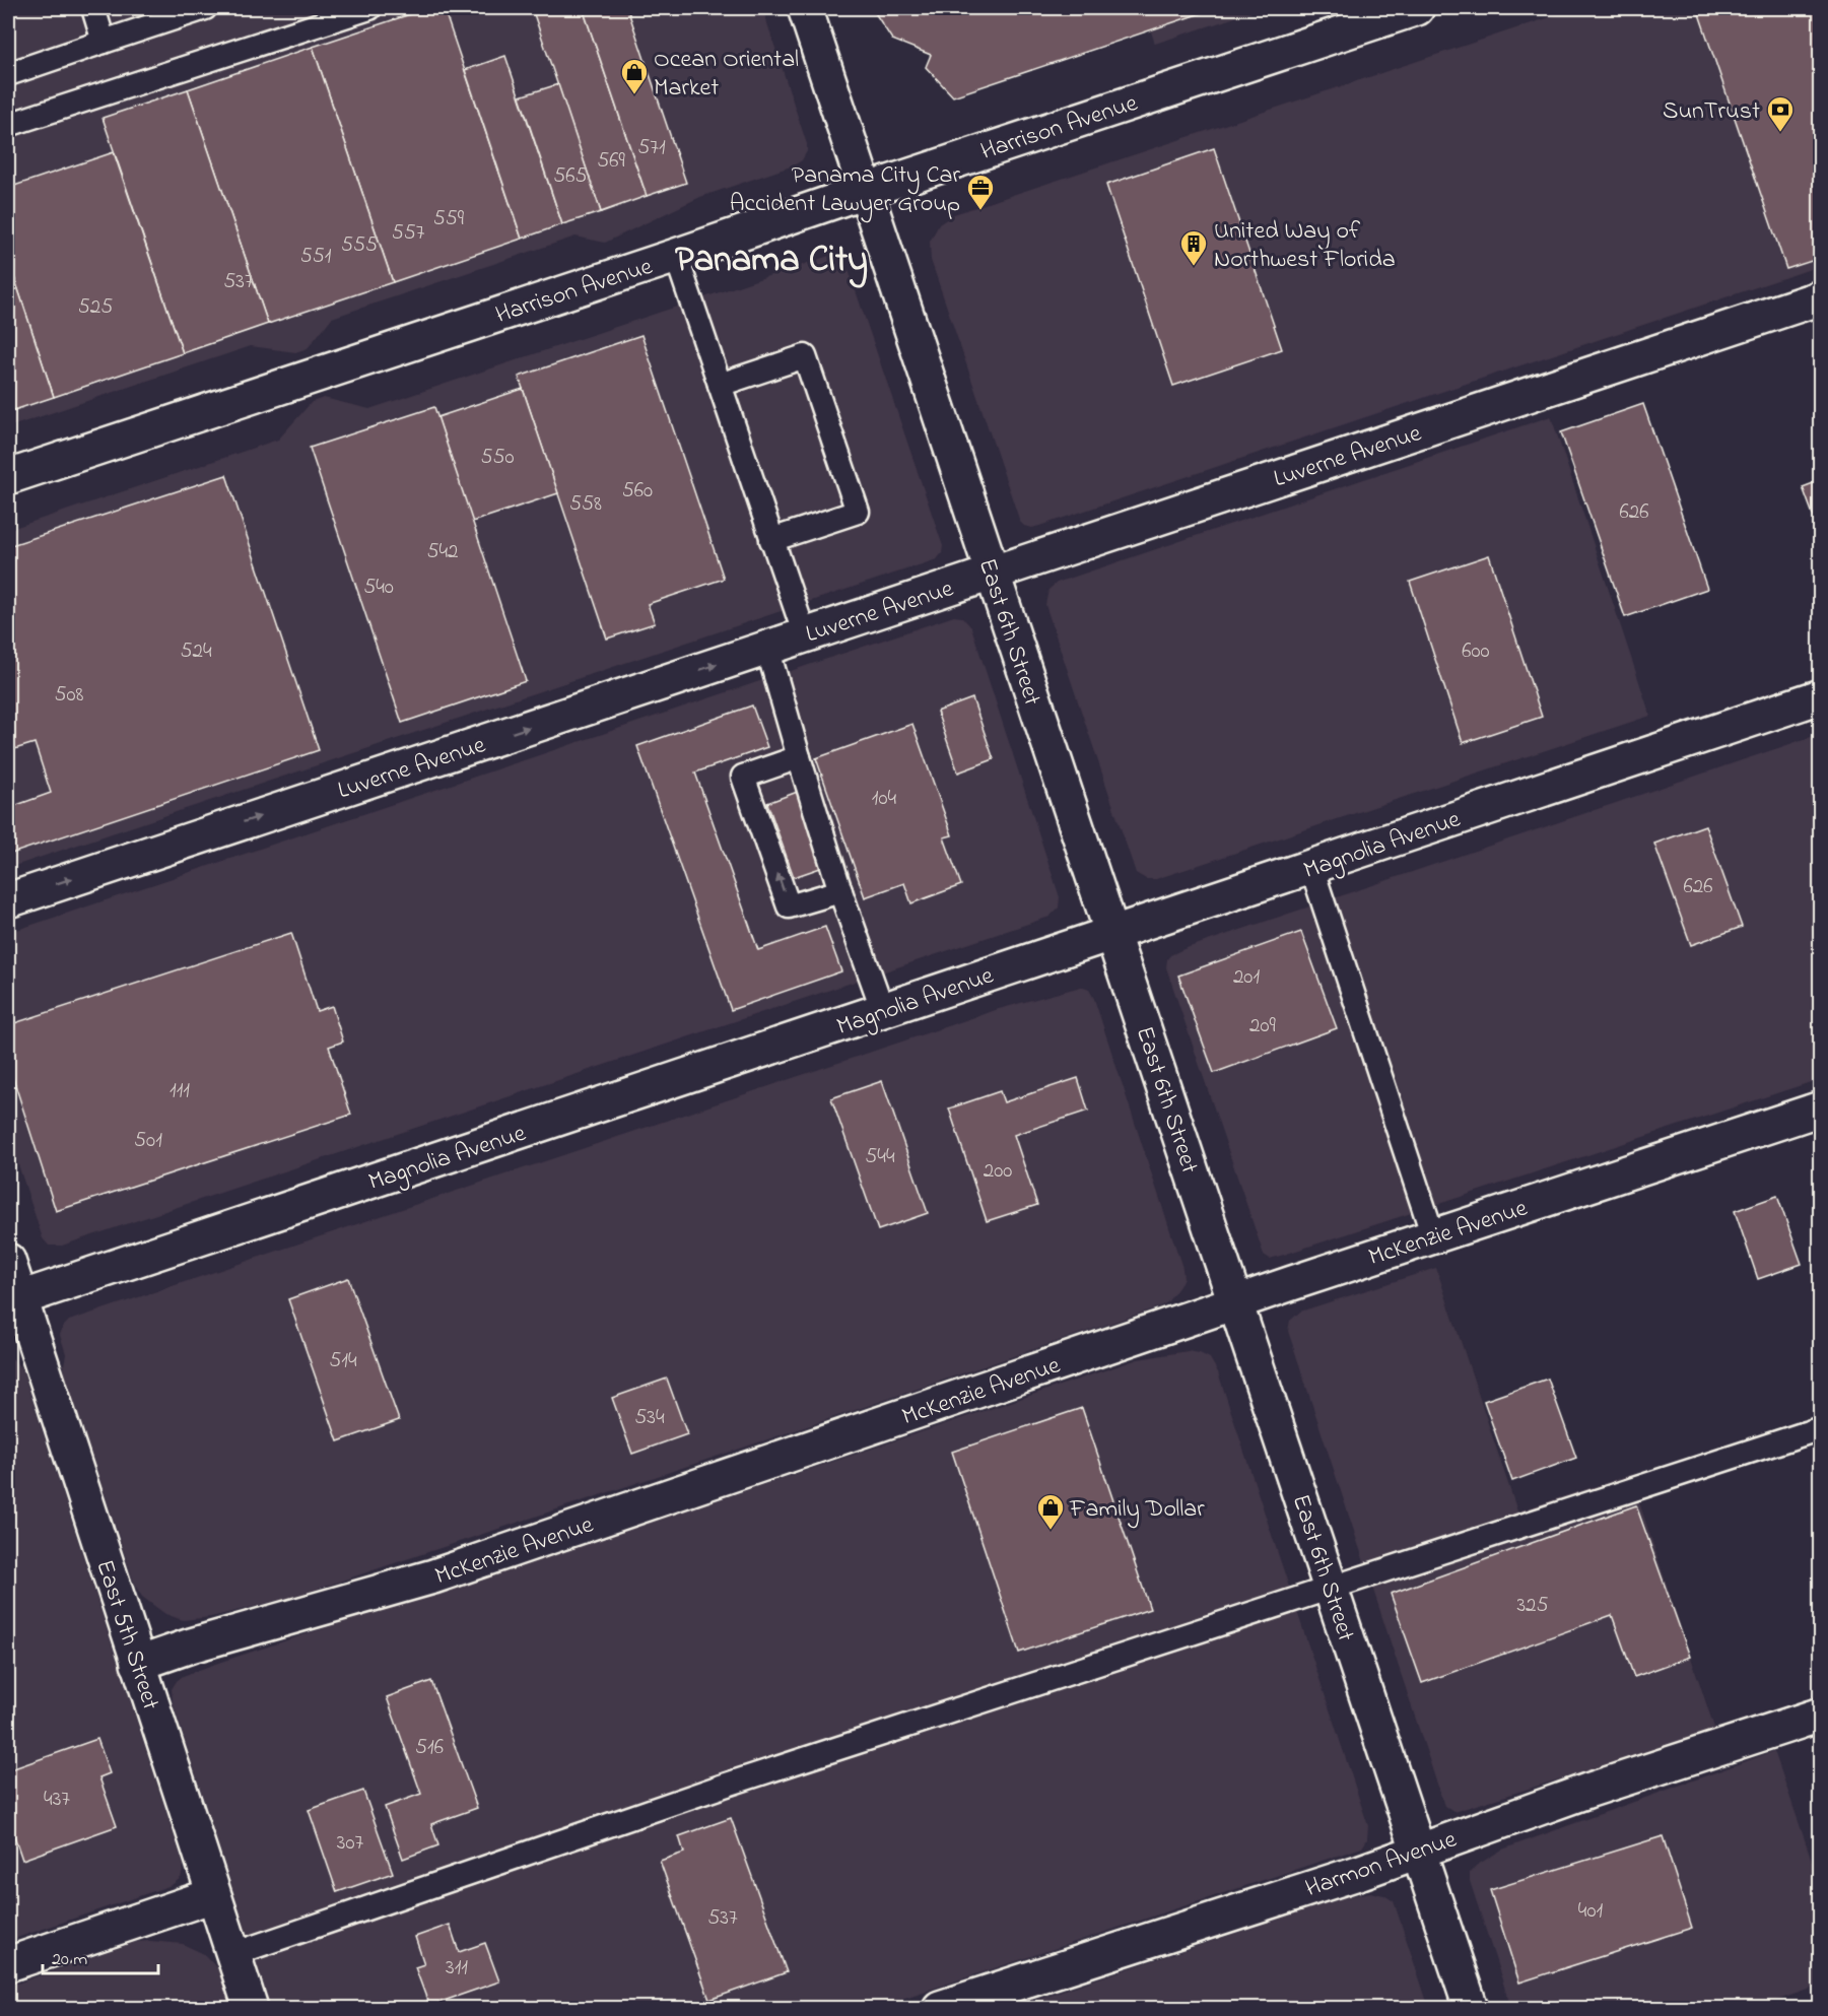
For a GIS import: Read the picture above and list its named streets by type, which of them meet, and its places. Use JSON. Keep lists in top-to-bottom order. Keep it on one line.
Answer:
{"streets":{"street":["Harrison Avenue","Luverne Avenue","East 6th Street","Magnolia Avenue","McKenzie Avenue","East 5th Street","Harmon Avenue"]},"crossings":[["Harrison Avenue","East 6th Street"],["Luverne Avenue","East 6th Street"],["East 6th Street","Magnolia Avenue"],["East 6th Street","McKenzie Avenue"],["East 6th Street","Harmon Avenue"],["Magnolia Avenue","East 5th Street"],["McKenzie Avenue","East 5th Street"]],"one_way":["Luverne Avenue"],"districts":["Panama City"],"places":{"shop":["Ocean Oriental Market","Family Dollar"],"bank":["SunTrust"],"office":["Panama City Car Accident Lawyer Group"],"building":["United Way of Northwest Florida"]},"house_numbers":["571","569","565","559","557","555","551","537","525","550","560","558","626","542","540","524","600","508","104","626","201","209","111","501","544","200","514","534","325","516","437","307","401","537","311"],"scale_bar":"20 m"}
